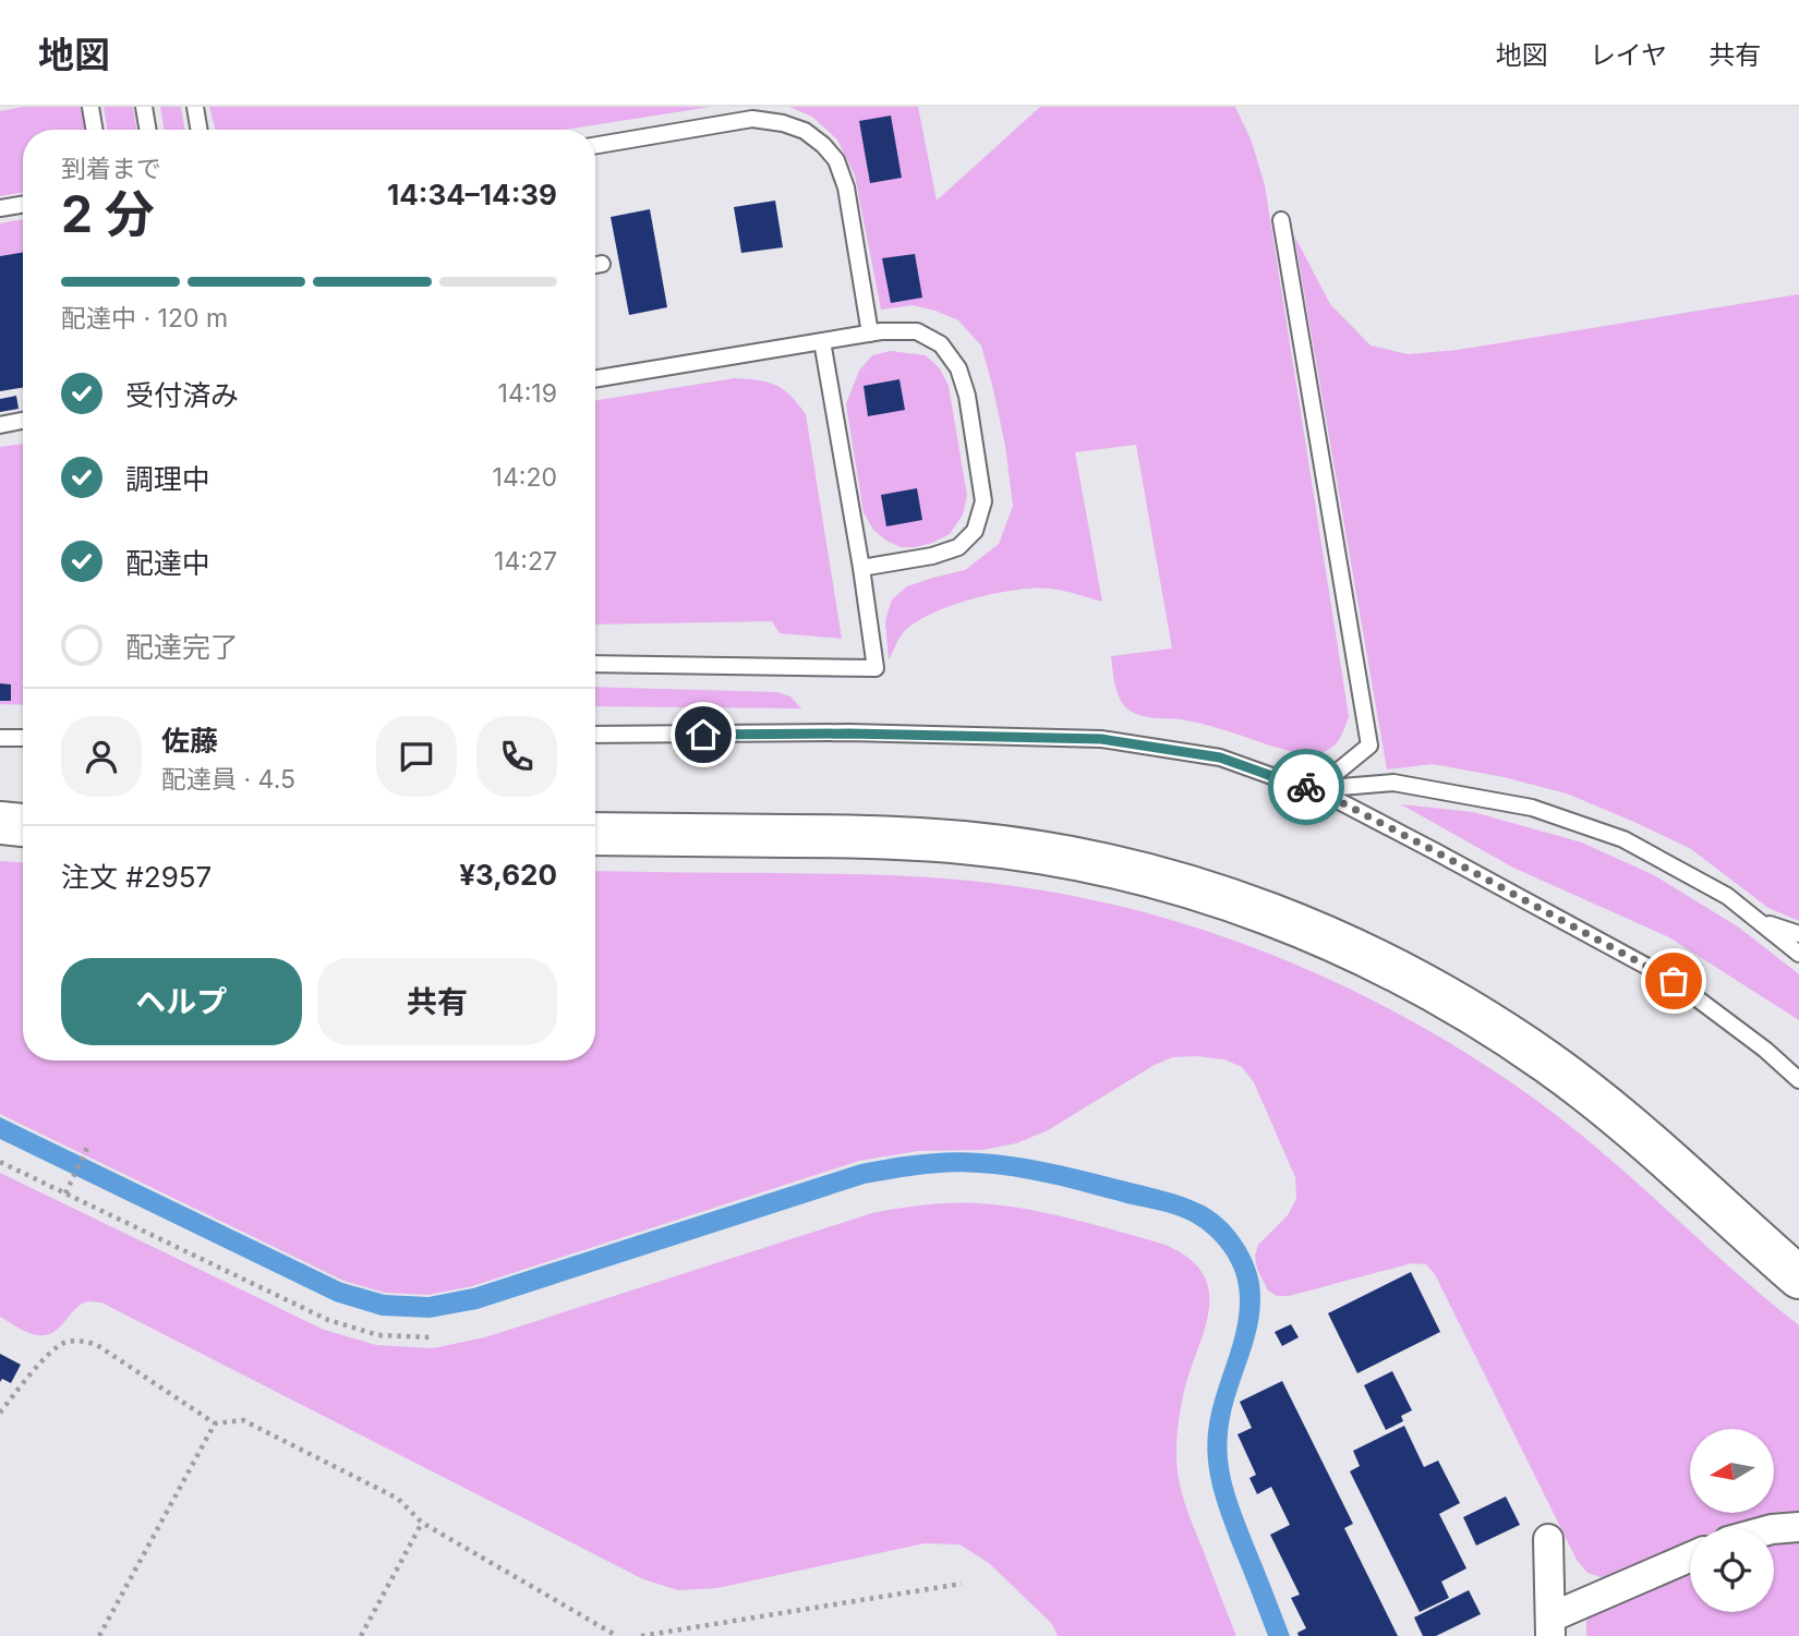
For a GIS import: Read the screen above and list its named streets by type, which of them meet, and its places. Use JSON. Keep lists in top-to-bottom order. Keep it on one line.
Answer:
{"north":"left","page":{"header":"地図","nav":["地図","レイヤ","共有"],"heading":["2 分","到着まで","14:34–14:39"],"panel":["佐藤","配達員 · 4.5","注文 #2957","¥3,620"],"bar":"配達中 · 120 m","list":[["受付済み","14:19"],["調理中","14:20"],["配達中","14:27"],"配達完了"],"buttons":["ヘルプ","共有"]}}
